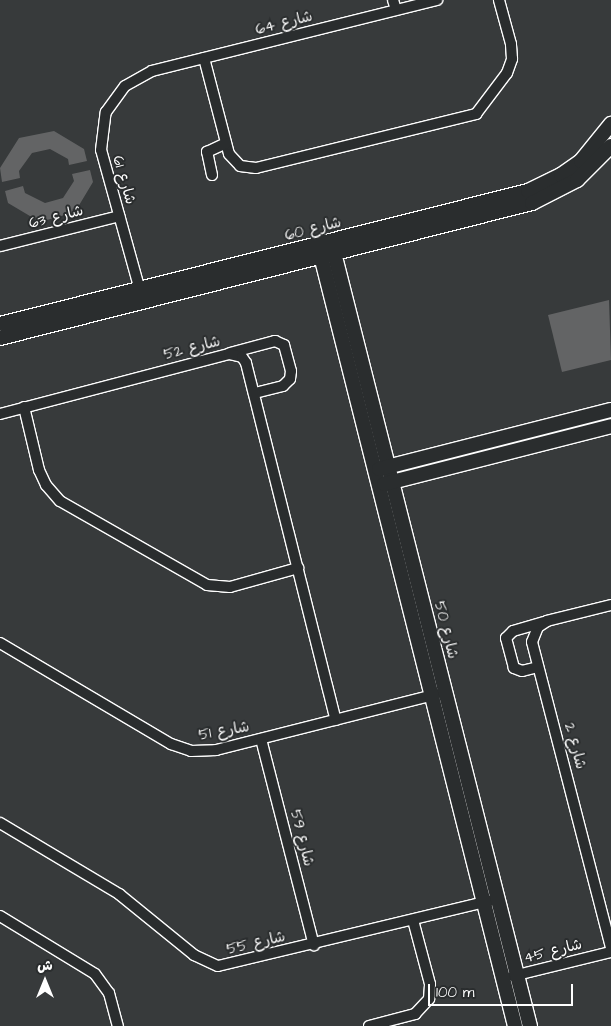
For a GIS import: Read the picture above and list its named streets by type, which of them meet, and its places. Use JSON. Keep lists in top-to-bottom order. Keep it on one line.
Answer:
{"streets":{"street":["شارع 64","شارع 61","شارع 63","شارع 60","شارع 52","شارع 50","شارع 51","شارع 2","شارع 59","شارع 55","شارع 45"]},"crossings":[["شارع 64","شارع 61"],["شارع 61","شارع 63"],["شارع 61","شارع 60"],["شارع 60","شارع 50"],["شارع 52","شارع 51"],["شارع 50","شارع 51"],["شارع 50","شارع 55"],["شارع 50","شارع 45"],["شارع 51","شارع 59"],["شارع 2","شارع 45"],["شارع 59","شارع 55"]],"scale_bar":"100 m","north":"top"}
